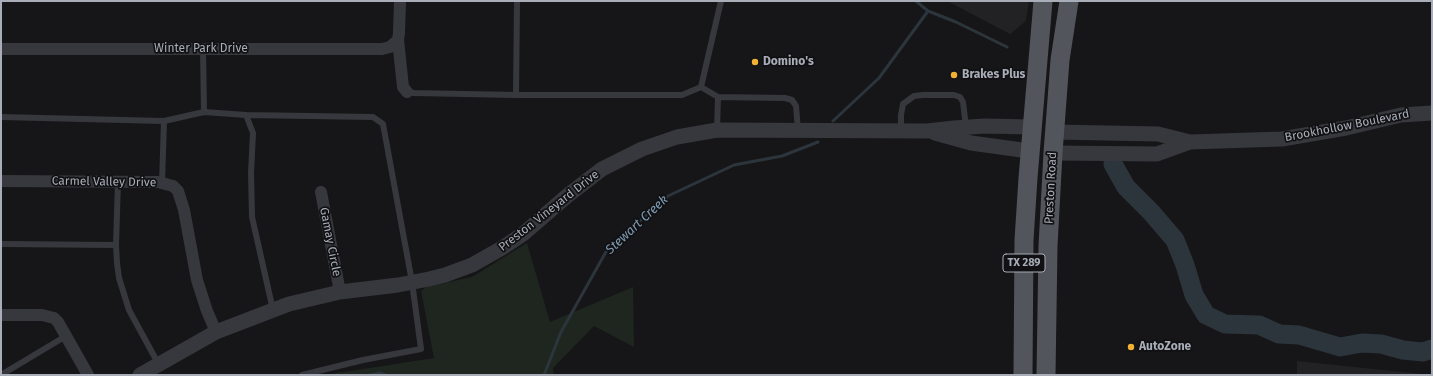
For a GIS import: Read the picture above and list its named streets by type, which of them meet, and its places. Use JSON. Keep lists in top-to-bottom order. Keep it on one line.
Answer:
{"streets":{"main road":["Preston Road","TX 289"],"street":["Winter Park Drive","Brookhollow Boulevard","Carmel Valley Drive","Preston Vineyard Drive","Gamay Circle"]},"crossings":[["Brookhollow Boulevard","Preston Road"],["Carmel Valley Drive","Preston Vineyard Drive"],["Preston Road","Preston Vineyard Drive"],["Preston Vineyard Drive","Gamay Circle"]],"water":["Stewart Creek"],"places":["Domino's","Brakes Plus","AutoZone"]}
